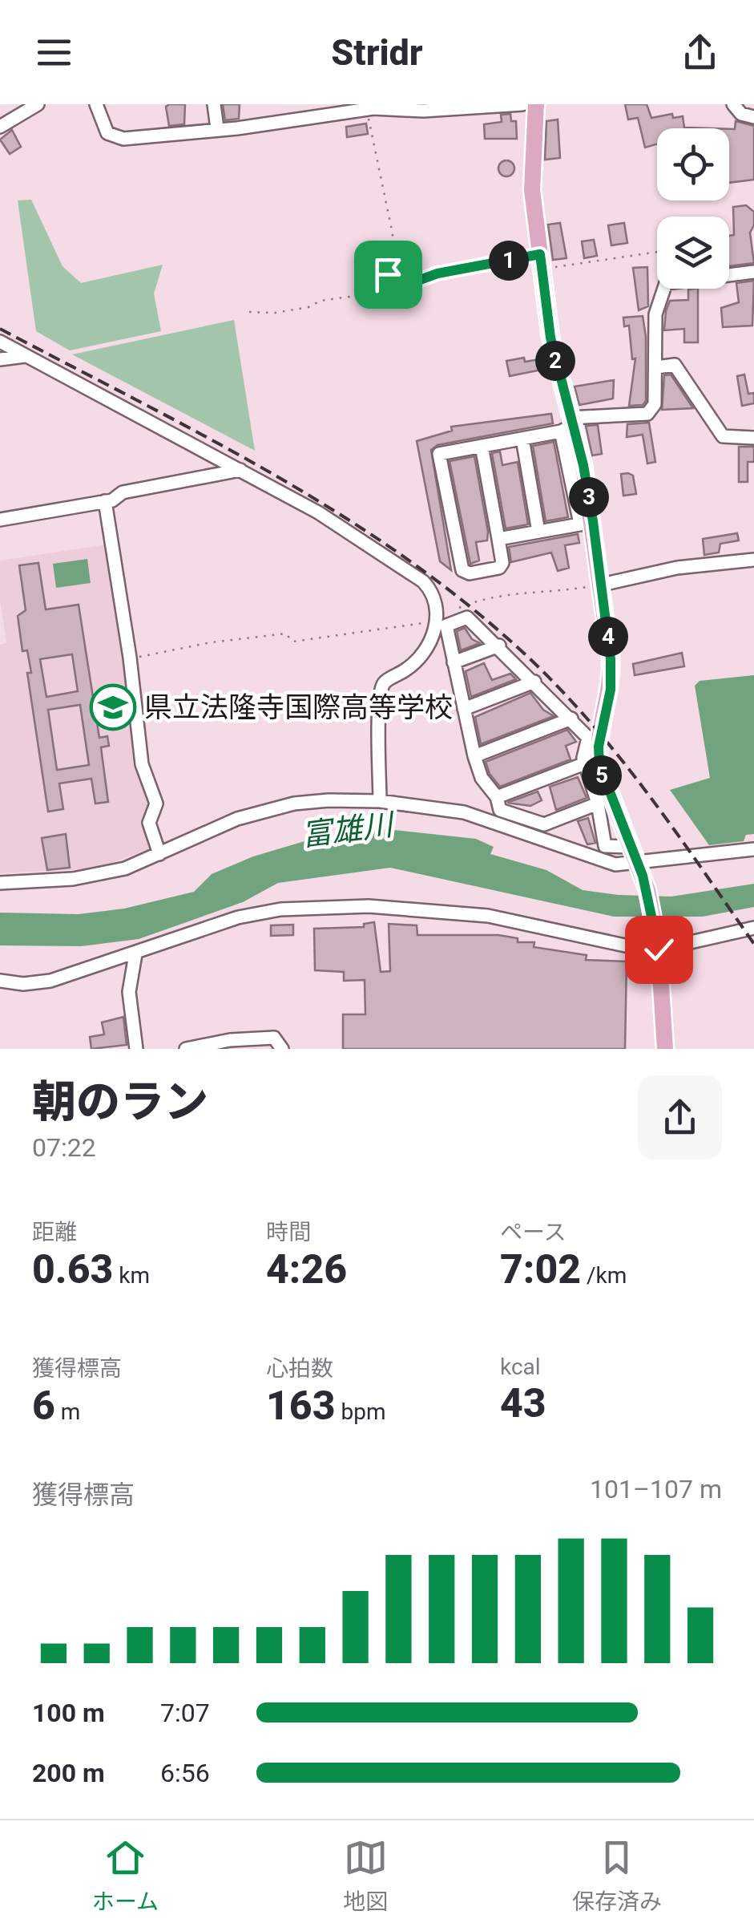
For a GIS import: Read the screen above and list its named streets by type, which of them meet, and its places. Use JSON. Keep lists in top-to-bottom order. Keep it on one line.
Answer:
{"water":["富雄川"],"places":{"school or university":["県立法隆寺国際高等学校"]},"page":{"header":"Stridr","pins":["1","2","3","4","5"],"heading":["朝のラン","07:22"],"stats":[["距離","0.63 km"],["時間","4:26"],["ペース","7:02 /km"],["獲得標高","6 m"],["心拍数","163 bpm"],["kcal","43"]],"chart":["獲得標高","101–107 m"],"list":[{"name":"100 m","note":"7:07"},{"name":"200 m","note":"6:56"}],"tabs":["ホーム","地図","保存済み"]}}
